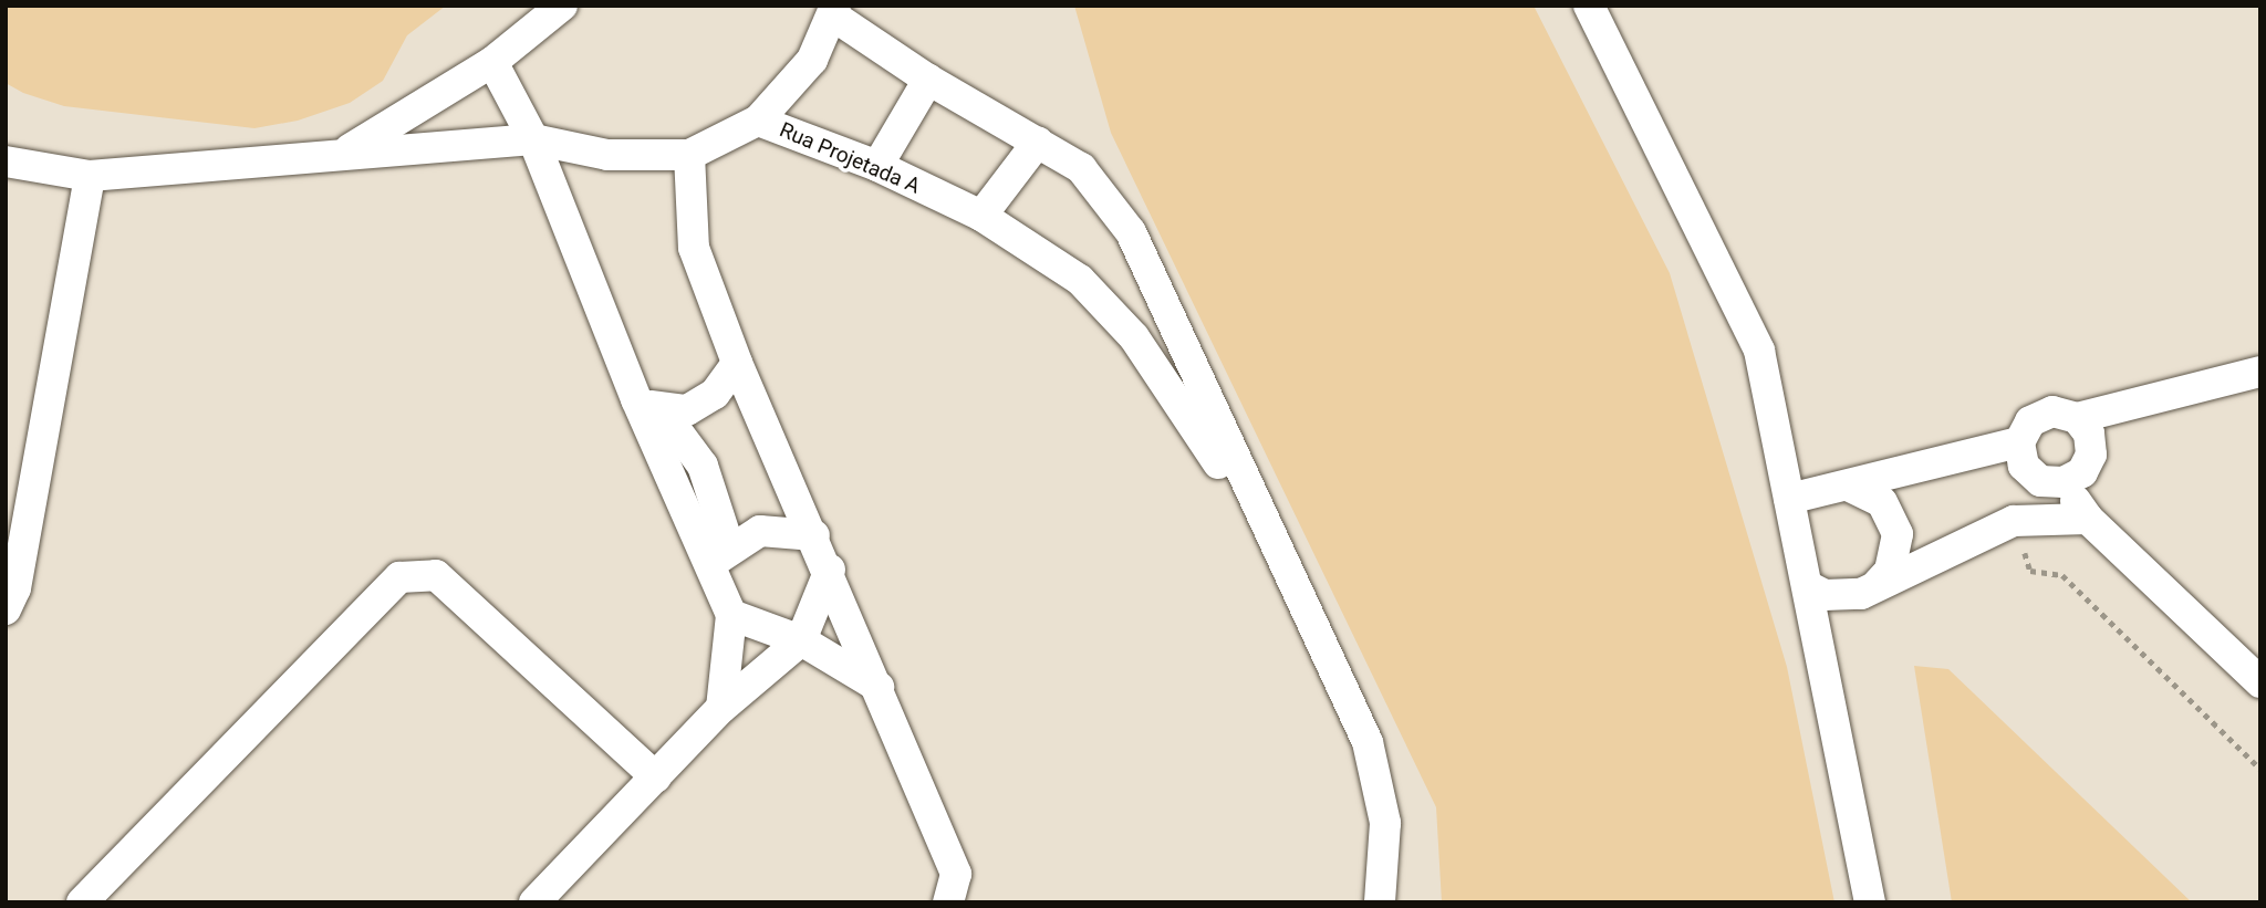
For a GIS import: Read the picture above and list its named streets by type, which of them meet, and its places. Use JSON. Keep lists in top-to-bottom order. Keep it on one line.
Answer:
{"streets":{"street":["Rua Projetada A"]}}
